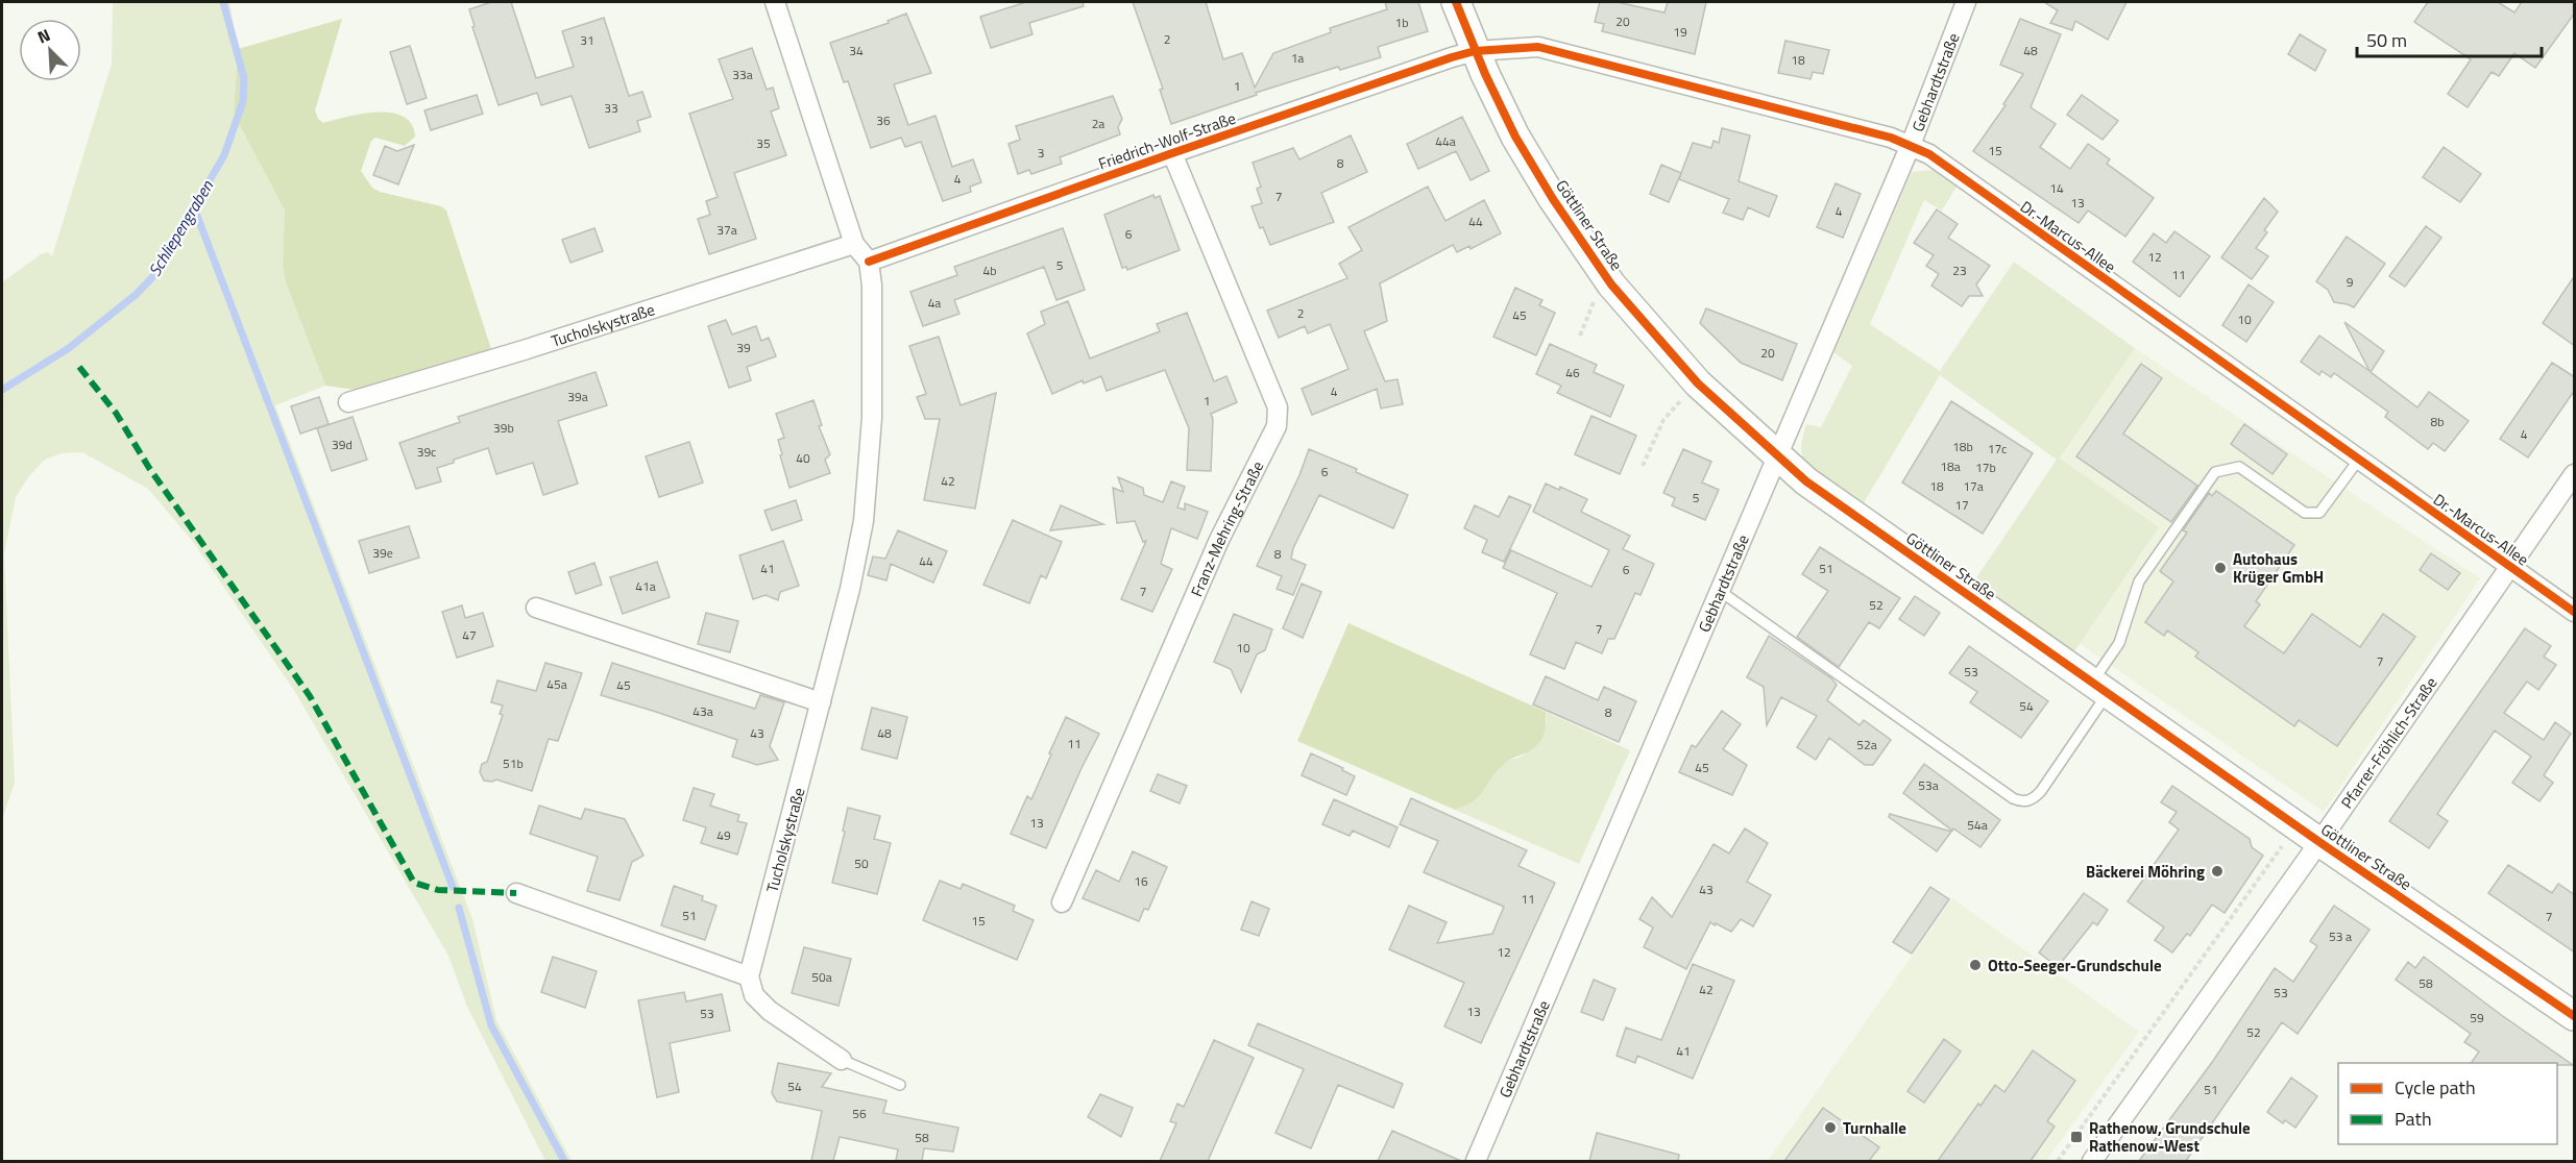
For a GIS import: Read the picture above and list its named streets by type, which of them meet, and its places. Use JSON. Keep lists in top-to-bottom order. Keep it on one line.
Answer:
{"streets":{"street":["Gebhardtstraße","Friedrich-Wolf-Straße","Göttliner Straße","Dr.-Marcus-Allee","Tucholskystraße","Franz-Mehring-Straße","Pfarrer-Fröhlich-Straße"]},"crossings":[["Gebhardtstraße","Göttliner Straße"],["Gebhardtstraße","Dr.-Marcus-Allee"],["Friedrich-Wolf-Straße","Göttliner Straße"],["Friedrich-Wolf-Straße","Dr.-Marcus-Allee"],["Friedrich-Wolf-Straße","Tucholskystraße"],["Friedrich-Wolf-Straße","Franz-Mehring-Straße"],["Göttliner Straße","Dr.-Marcus-Allee"],["Göttliner Straße","Pfarrer-Fröhlich-Straße"],["Dr.-Marcus-Allee","Pfarrer-Fröhlich-Straße"]],"water":["Schliepengraben"],"places":{"other":["Autohaus Krüger GmbH","Bäckerei Möhring","Otto-Seeger-Grundschule","Turnhalle"],"transit":["Rathenow, Grundschule Rathenow-West"]},"house_numbers":["20","1b","19","2","31","34","48","1a","18","33a","1","33","36","2a","44a","35","15","3","8","4","14","7","13","4","44","37a","6","12","5","4b","23","11","9","4a","2","45","10","39","20","46","4","39a","1","8b","39b","4","39d","18b","17c","39c","40","18a","17b","6","42","18","17a","5","17","39e","8","44","41","51","6","41a","7","52","7","47","10","7","53","45a","45","54","43a","8","43","48","11","52a","51b","45","53a","13","54a","49","50","16","43","11","51","7","15","53 a","12","50a","58","42","53","13","53","59","52","41","54","51","56","58"],"legend":["Cycle path","Path"],"scale_bar":"50 m","north":"top left"}
